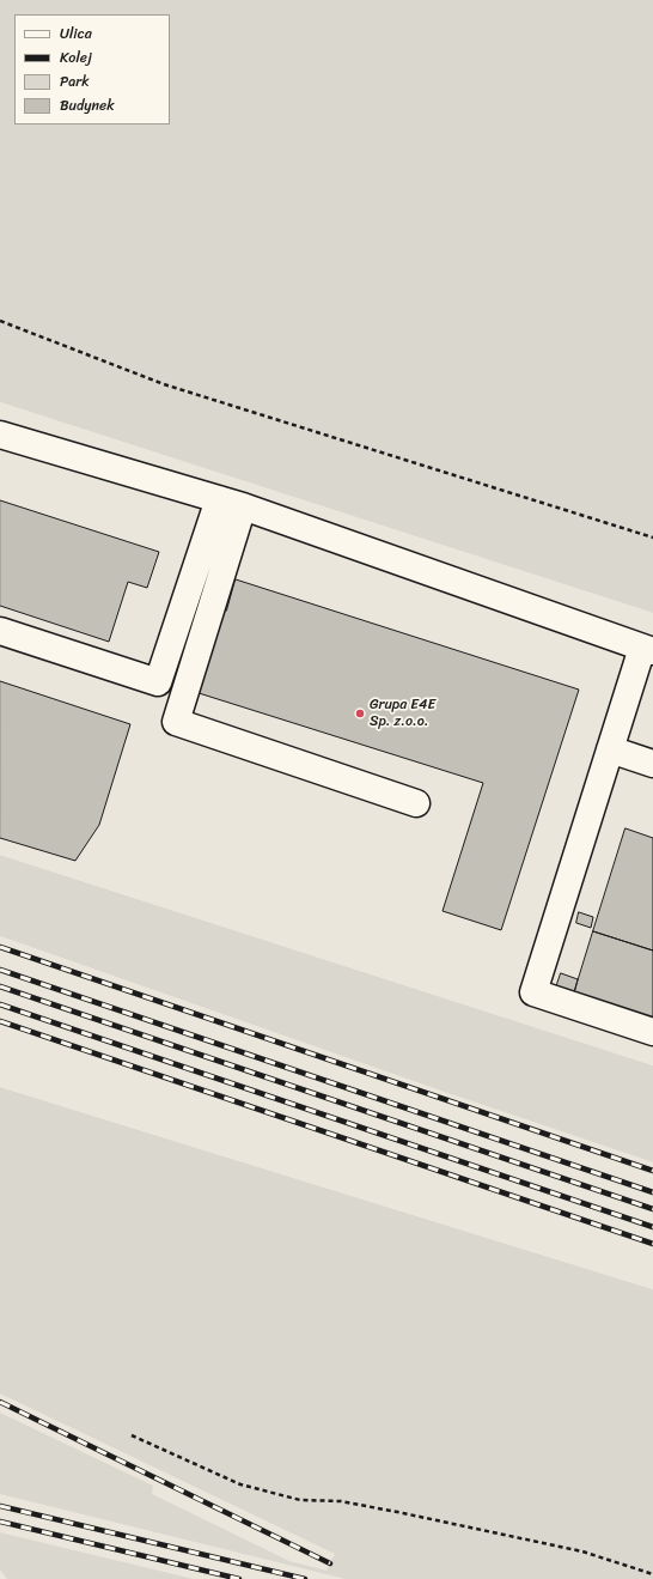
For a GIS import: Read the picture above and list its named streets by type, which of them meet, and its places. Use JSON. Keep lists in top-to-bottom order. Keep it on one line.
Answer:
{"places":["Grupa E4E Sp. z.o.o."],"legend":["Ulica","Kolej","Park","Budynek"]}
